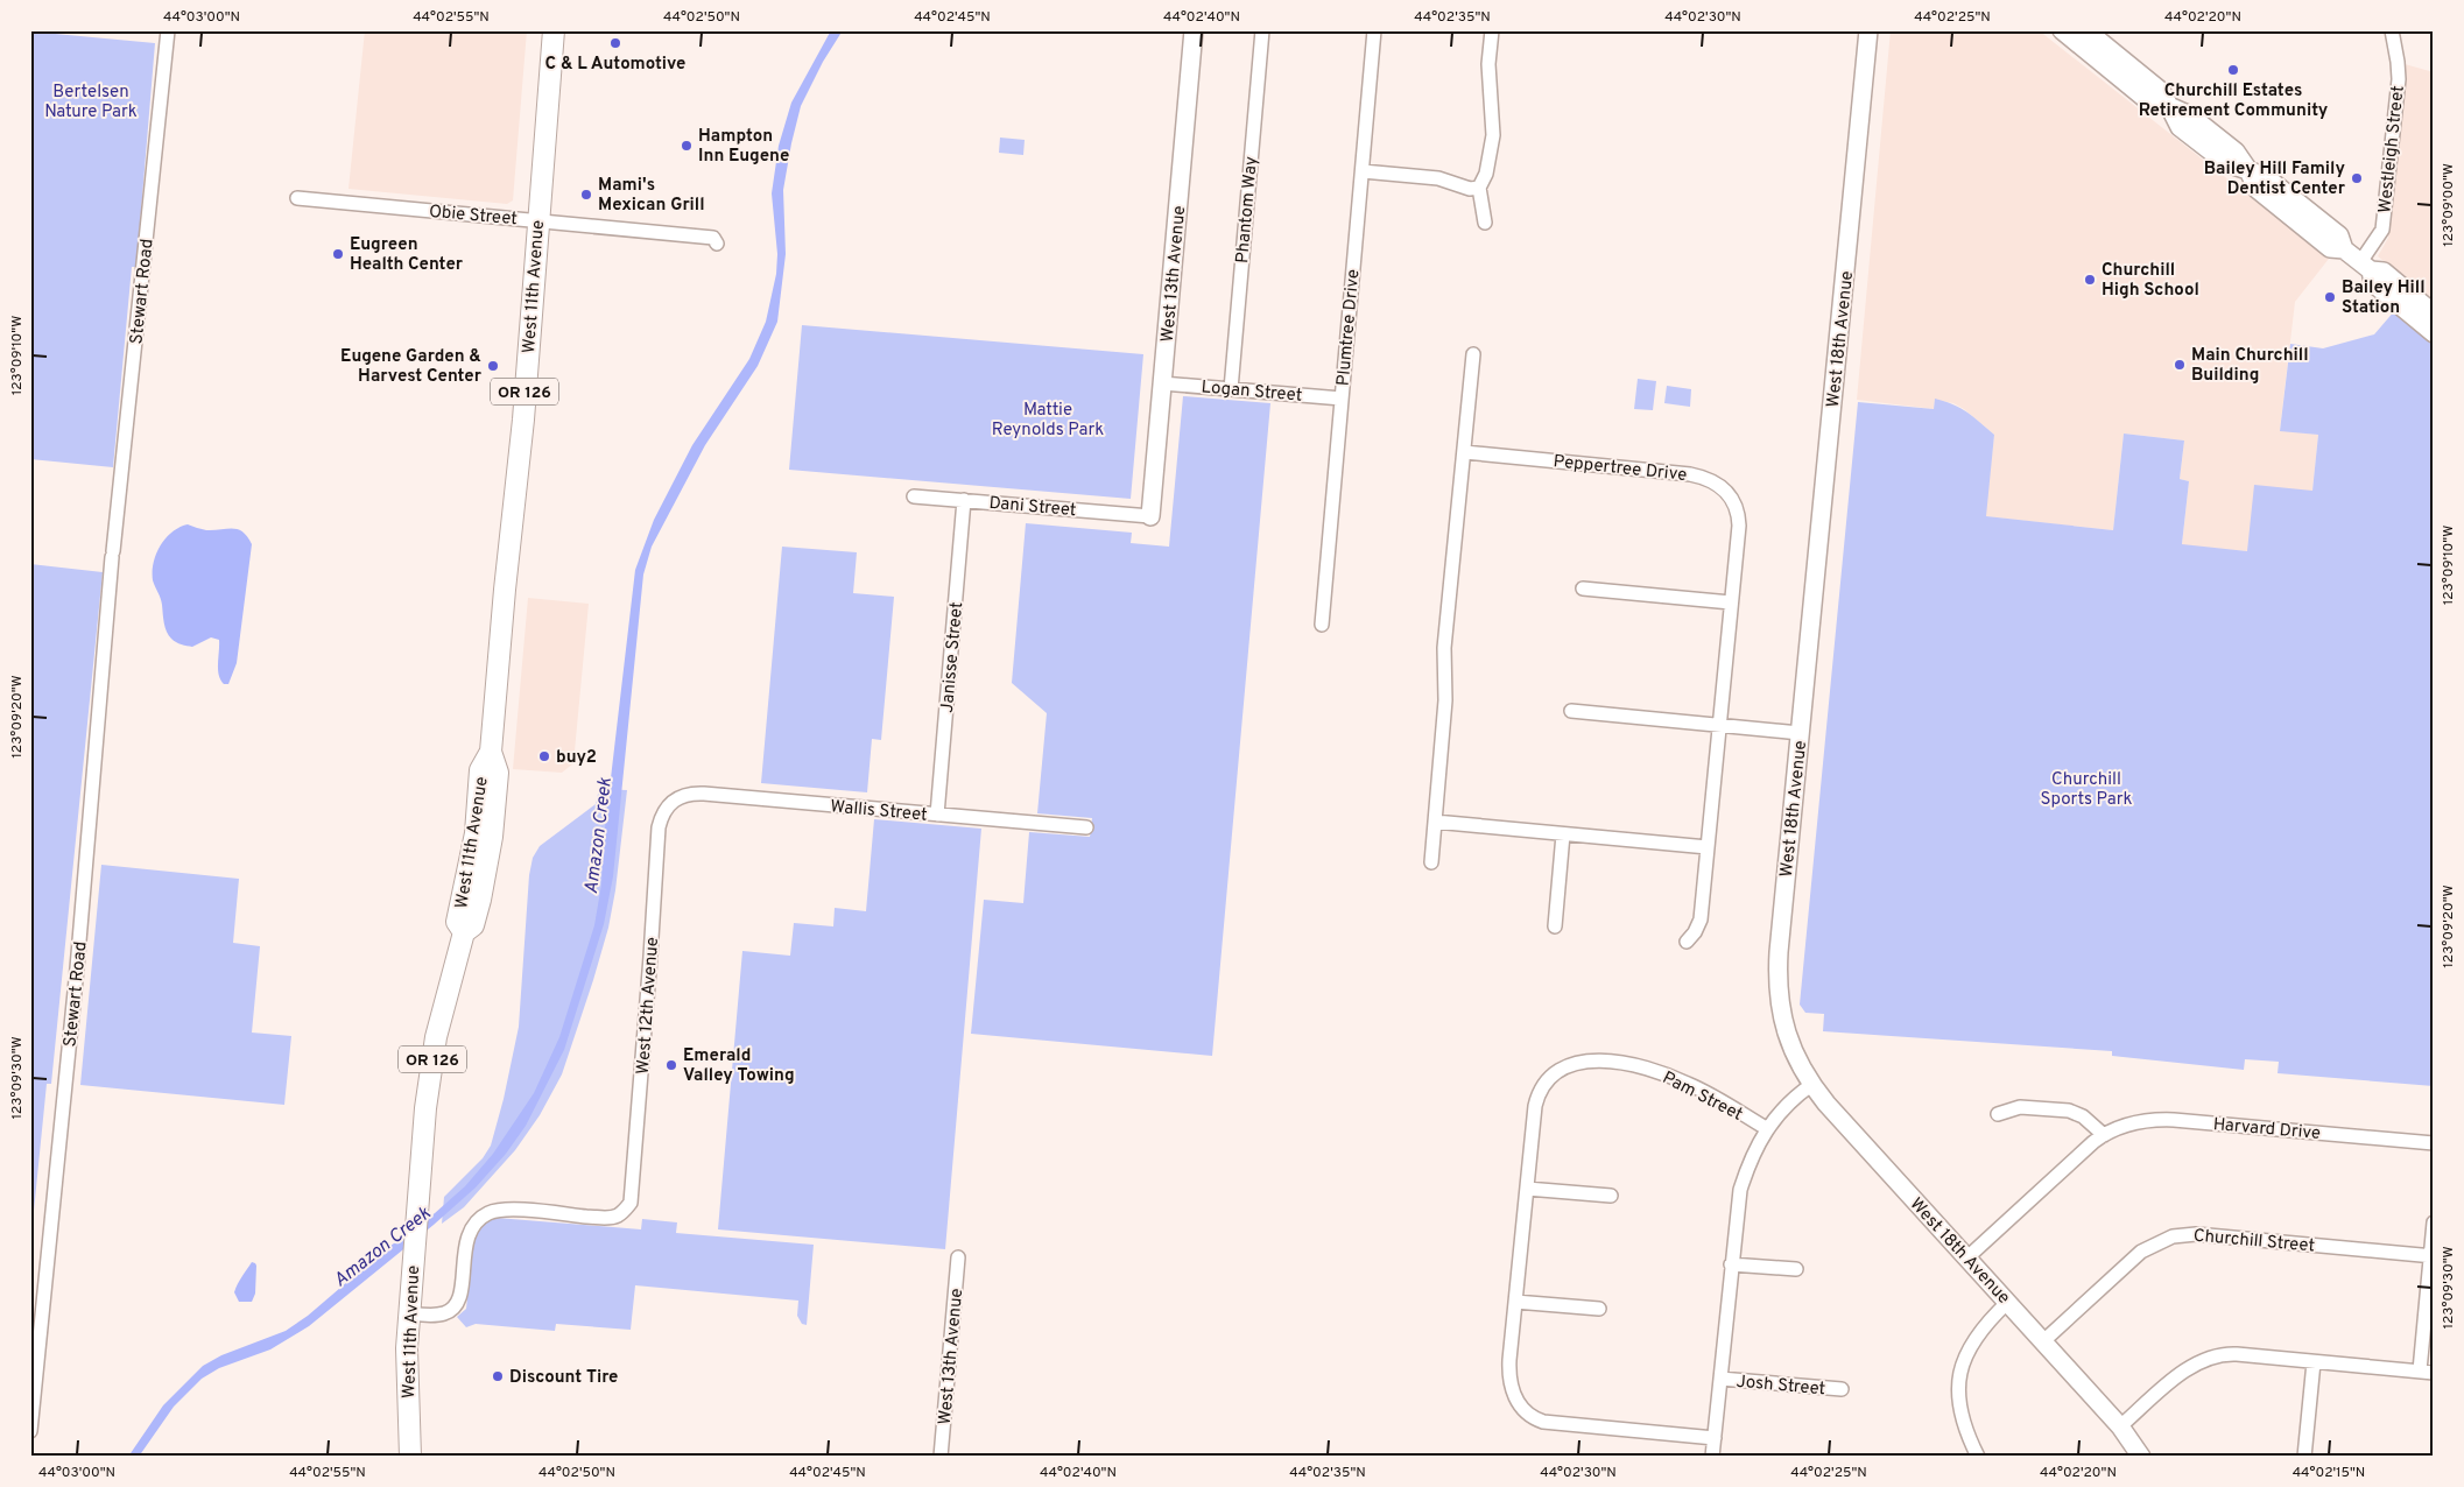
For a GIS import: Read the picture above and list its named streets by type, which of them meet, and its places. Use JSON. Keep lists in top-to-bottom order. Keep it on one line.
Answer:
{"streets":{"main road":["West 11th Avenue","OR 126"],"street":["Westleigh Street","Phantom Way","Obie Street","West 13th Avenue","Stewart Road","Plumtree Drive","West 18th Avenue","Logan Street","Peppertree Drive","Dani Street","Janisse Street","Wallis Street","West 12th Avenue","Pam Street","Harvard Drive","Churchill Street","Josh Street"]},"crossings":[["Phantom Way","Logan Street"],["Obie Street","West 11th Avenue"],["West 13th Avenue","Logan Street"],["West 13th Avenue","Dani Street"],["West 11th Avenue","West 12th Avenue"],["Plumtree Drive","Logan Street"],["West 18th Avenue","Harvard Drive"],["West 18th Avenue","Churchill Street"],["West 18th Avenue","Josh Street"],["Dani Street","Janisse Street"],["Janisse Street","Wallis Street"],["Wallis Street","West 12th Avenue"],["Pam Street","Josh Street"]],"water":["Amazon Creek"],"parks":["Bertelsen Nature Park","Mattie Reynolds Park","Churchill Sports Park"],"places":["C & L Automotive","Churchill Estates Retirement Community","Hampton Inn Eugene","Bailey Hill Family Dentist Center","Mami's Mexican Grill","Eugreen Health Center","Churchill High School","Bailey Hill Station","Main Churchill Building","Eugene Garden & Harvest Center","buy2","Emerald Valley Towing","Discount Tire"],"coordinates":["44°03'00\"N","44°02'55\"N","44°02'50\"N","44°02'45\"N","44°02'40\"N","44°02'35\"N","44°02'30\"N","44°02'25\"N","44°02'20\"N","123°09'00\"W","123°09'10\"W","123°09'20\"W","123°09'30\"W","44°02'15\"N"]}
